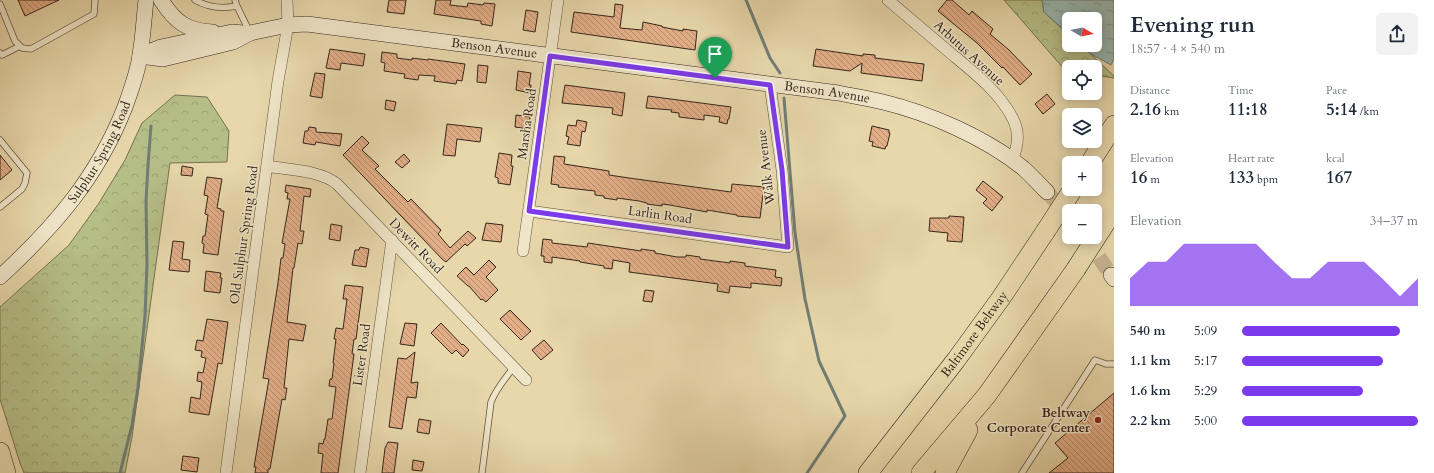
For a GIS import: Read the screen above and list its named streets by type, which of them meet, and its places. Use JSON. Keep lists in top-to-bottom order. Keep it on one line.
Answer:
{"streets":{"highway":["Baltimore Beltway"],"street":["Benson Avenue","Arbutus Avenue","Marsha Road","Sulphur Spring Road","Walk Avenue","Larlin Road","Old Sulphur Spring Road","Dewitt Road","Lister Road"]},"crossings":[["Benson Avenue","Arbutus Avenue"],["Benson Avenue","Marsha Road"],["Benson Avenue","Sulphur Spring Road"],["Benson Avenue","Walk Avenue"],["Benson Avenue","Old Sulphur Spring Road"],["Marsha Road","Larlin Road"],["Walk Avenue","Larlin Road"],["Old Sulphur Spring Road","Dewitt Road"],["Dewitt Road","Lister Road"]],"places":["Beltway Corporate Center"],"north":"right","page":{"heading":["Evening run","18:57 · 4 × 540 m"],"map_buttons":["+","−"],"stats":[["Distance","2.16 km"],["Time","11:18"],["Pace","5:14 /km"],["Elevation","16 m"],["Heart rate","133 bpm"],["kcal","167"]],"chart":["Elevation","34–37 m"],"list":[{"name":"540 m","note":"5:09"},{"name":"1.1 km","note":"5:17"},{"name":"1.6 km","note":"5:29"},{"name":"2.2 km","note":"5:00"}]}}
